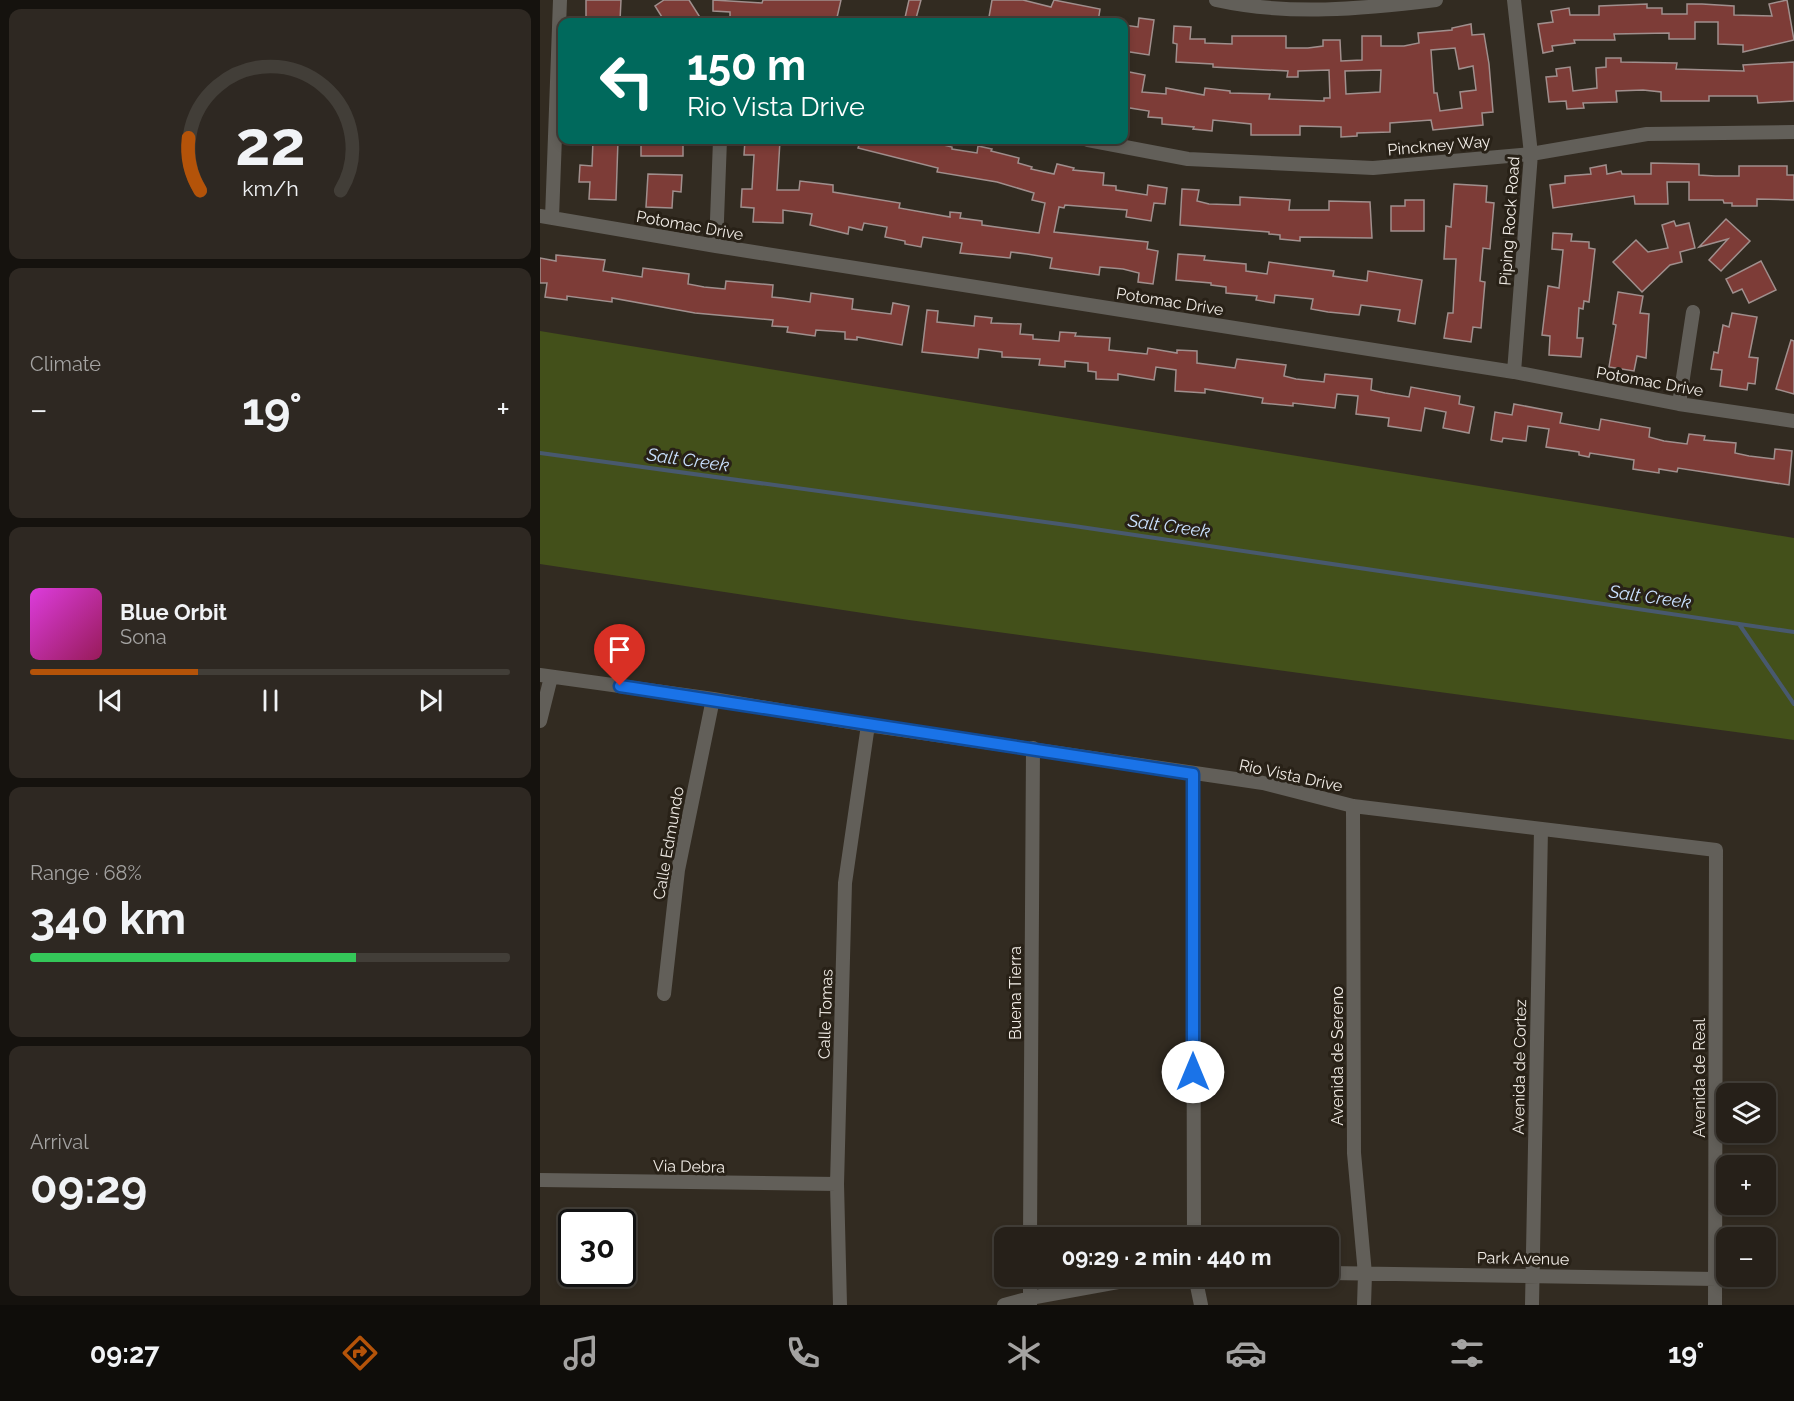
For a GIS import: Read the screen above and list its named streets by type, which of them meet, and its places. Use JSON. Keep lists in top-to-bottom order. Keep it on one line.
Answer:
{"streets":{"street":["Pinckney Way","Piping Rock Road","Potomac Drive","Rio Vista Drive","Calle Edmundo","Buena Tierra","Calle Tomas","Avenida de Sereno","Avenida de Cortez","Avenida de Real","Via Debra","Park Avenue"]},"crossings":[["Pinckney Way","Piping Rock Road"],["Piping Rock Road","Potomac Drive"],["Rio Vista Drive","Calle Edmundo"],["Rio Vista Drive","Buena Tierra"],["Rio Vista Drive","Calle Tomas"],["Rio Vista Drive","Avenida de Sereno"],["Rio Vista Drive","Avenida de Cortez"],["Rio Vista Drive","Avenida de Real"],["Calle Tomas","Via Debra"],["Avenida de Sereno","Park Avenue"],["Avenida de Cortez","Park Avenue"],["Avenida de Real","Park Avenue"]],"water":["Salt Creek"],"page":{"turn":["150 m","Rio Vista Drive"],"tile":["Climate",["Range · 68%","340 km"],["Arrival","09:29"]],"heat":["−","19°","+"],"song":["Blue Orbit","Sona"],"map_buttons":["+","−"],"limit":"30","trip":"09:29 · 2 min · 440 m","tabs":["09:27","19°"],"gauge":["22","km/h"]}}
